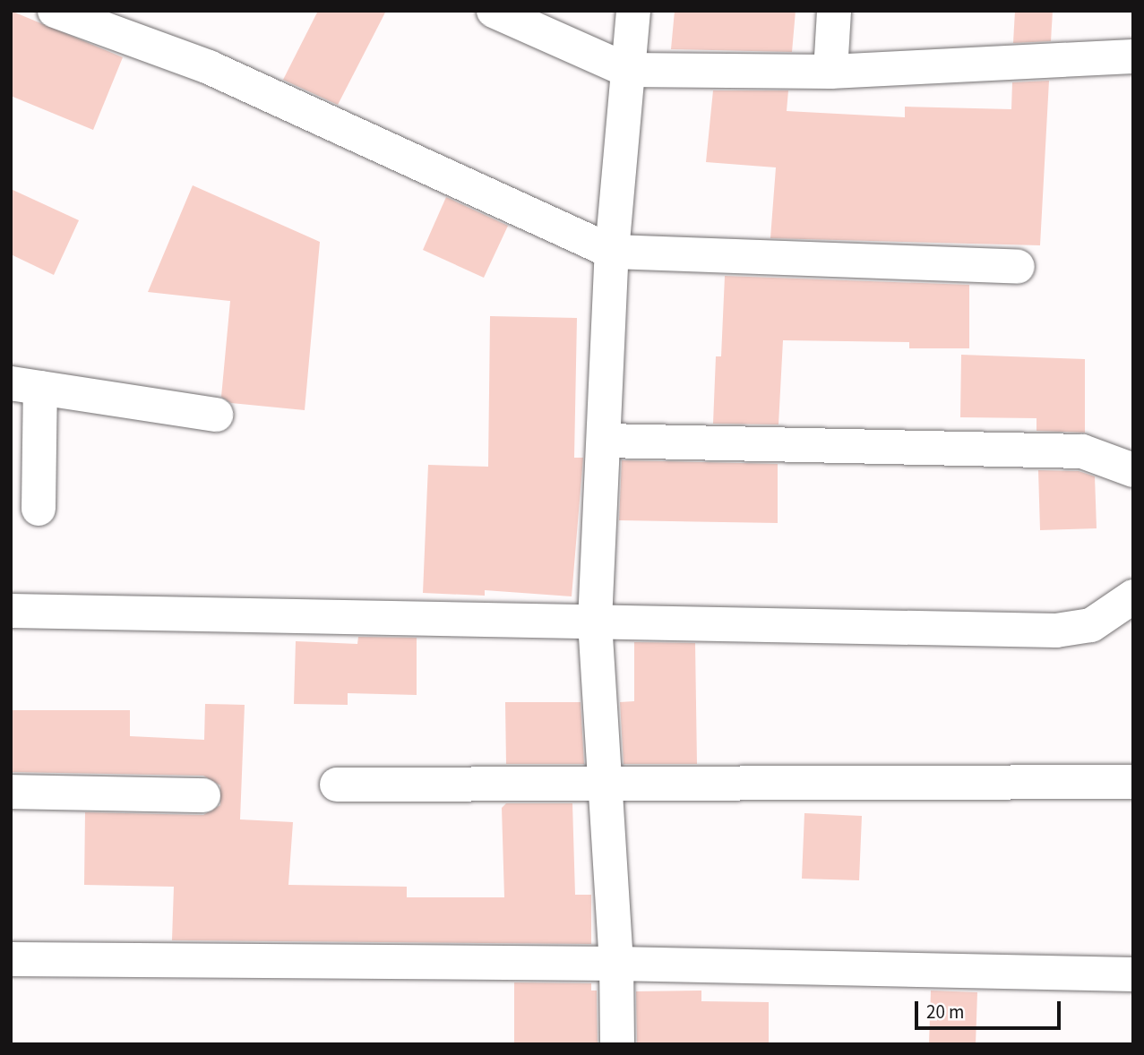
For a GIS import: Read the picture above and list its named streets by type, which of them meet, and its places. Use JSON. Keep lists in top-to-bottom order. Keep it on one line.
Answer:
{"scale_bar":"20 m"}
